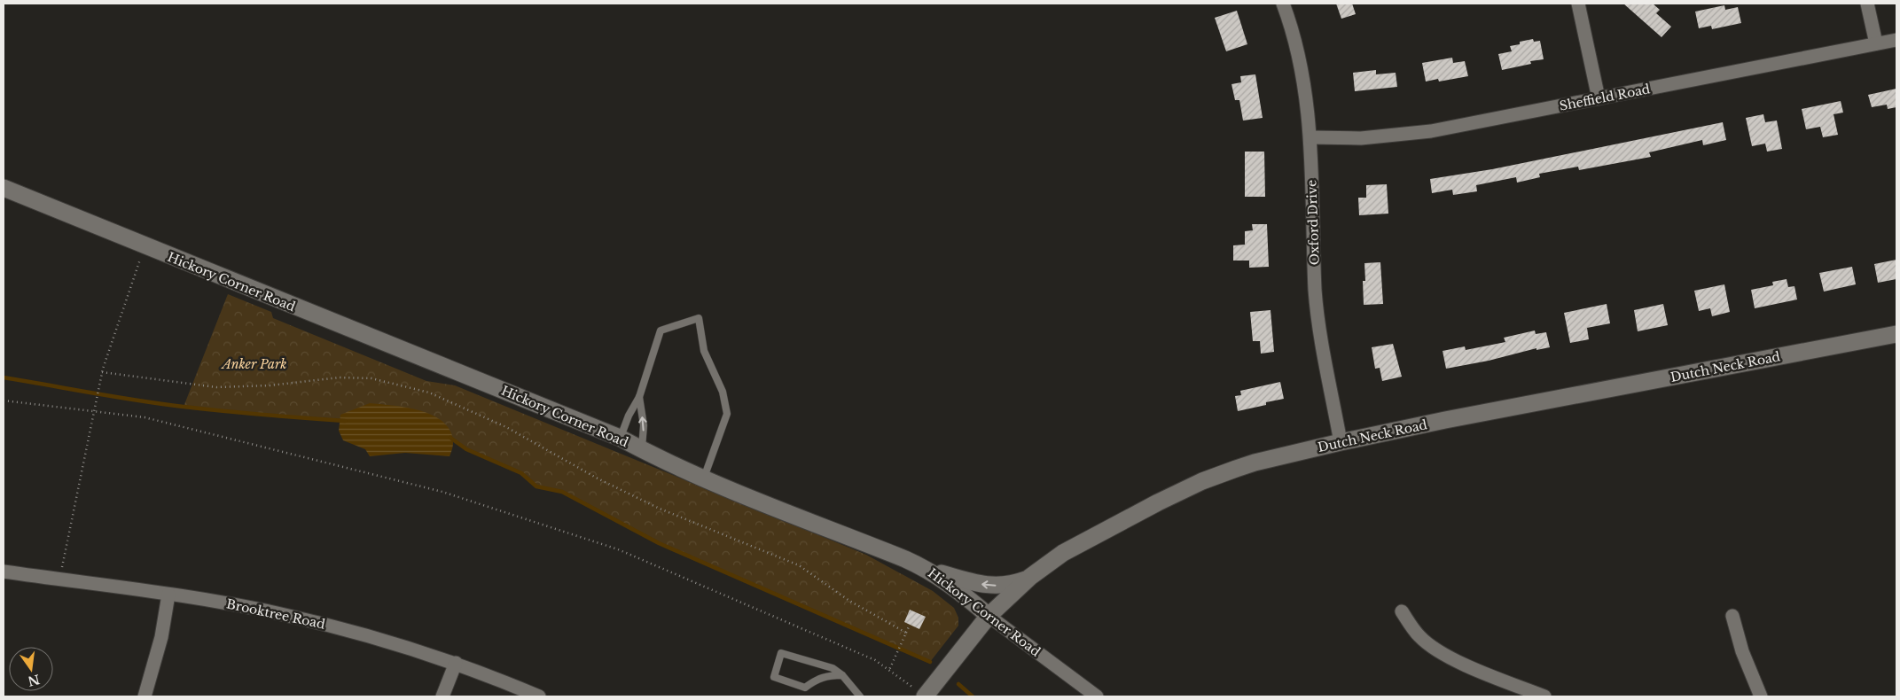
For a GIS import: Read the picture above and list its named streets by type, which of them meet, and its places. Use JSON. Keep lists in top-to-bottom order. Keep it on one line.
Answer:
{"streets":{"street":["Sheffield Road","Oxford Drive","Hickory Corner Road","Dutch Neck Road","Brooktree Road"]},"crossings":[["Sheffield Road","Oxford Drive"],["Oxford Drive","Dutch Neck Road"],["Hickory Corner Road","Dutch Neck Road"]],"parks":["Anker Park"],"north":"bottom"}
